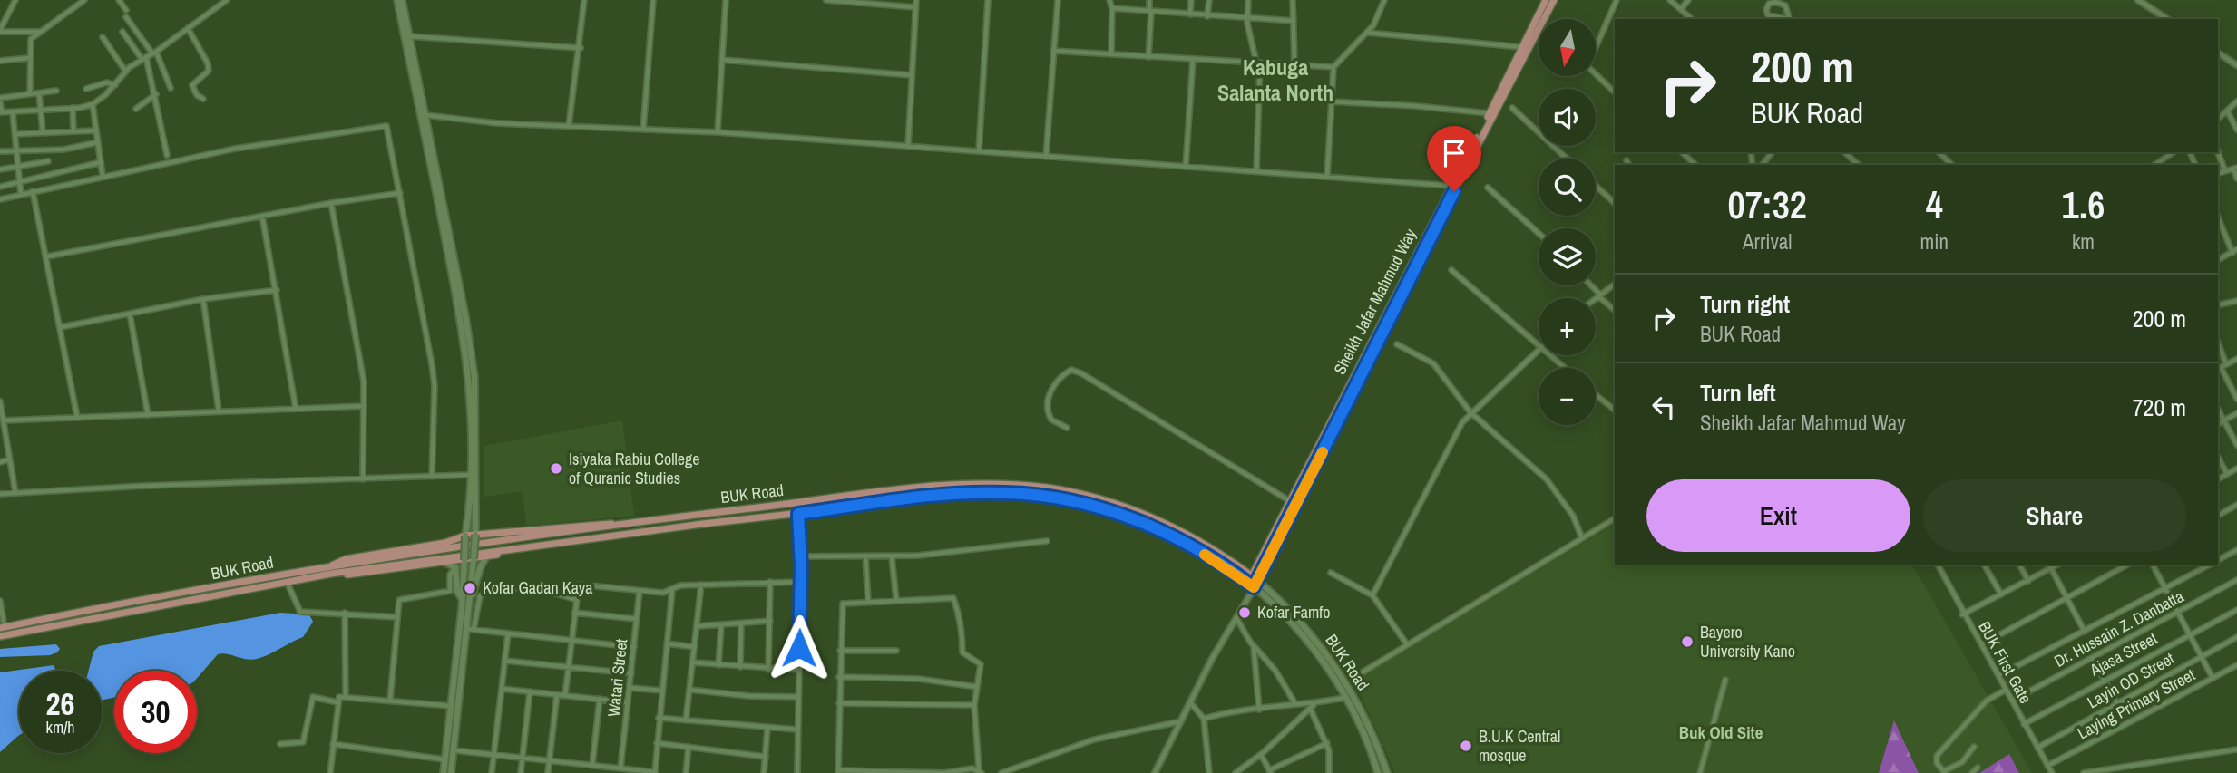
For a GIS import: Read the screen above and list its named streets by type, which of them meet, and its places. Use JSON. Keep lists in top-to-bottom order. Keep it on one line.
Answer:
{"streets":{"main road":["Sheikh Jafar Mahmud Way","BUK Road"],"street":["Dr. Hussain Z. Danbatta","Ajasa Street","BUK First Gate","Watari Street","Layin OD Street","Laying Primary Street"]},"crossings":[["Sheikh Jafar Mahmud Way","BUK Road"],["Dr. Hussain Z. Danbatta","BUK First Gate"],["Ajasa Street","BUK First Gate"],["BUK First Gate","Layin OD Street"],["BUK First Gate","Laying Primary Street"]],"districts":["Kabuga Salanta North","Buk Old Site"],"places":["Isiyaka Rabiu College of Quranic Studies","Kofar Gadan Kaya","Kofar Famfo","Bayero University Kano","B.U.K Central mosque"],"north":"bottom","page":{"map_buttons":["+","−"],"turn":["200 m","BUK Road"],"eta":["07:32","Arrival","4","min","1.6","km"],"list":[{"name":"Turn right","note":"BUK Road","value":"200 m"},{"name":"Turn left","note":"Sheikh Jafar Mahmud Way","value":"720 m"}],"buttons":["Exit","Share"],"speed":"26 km/h","limit":"30"}}
